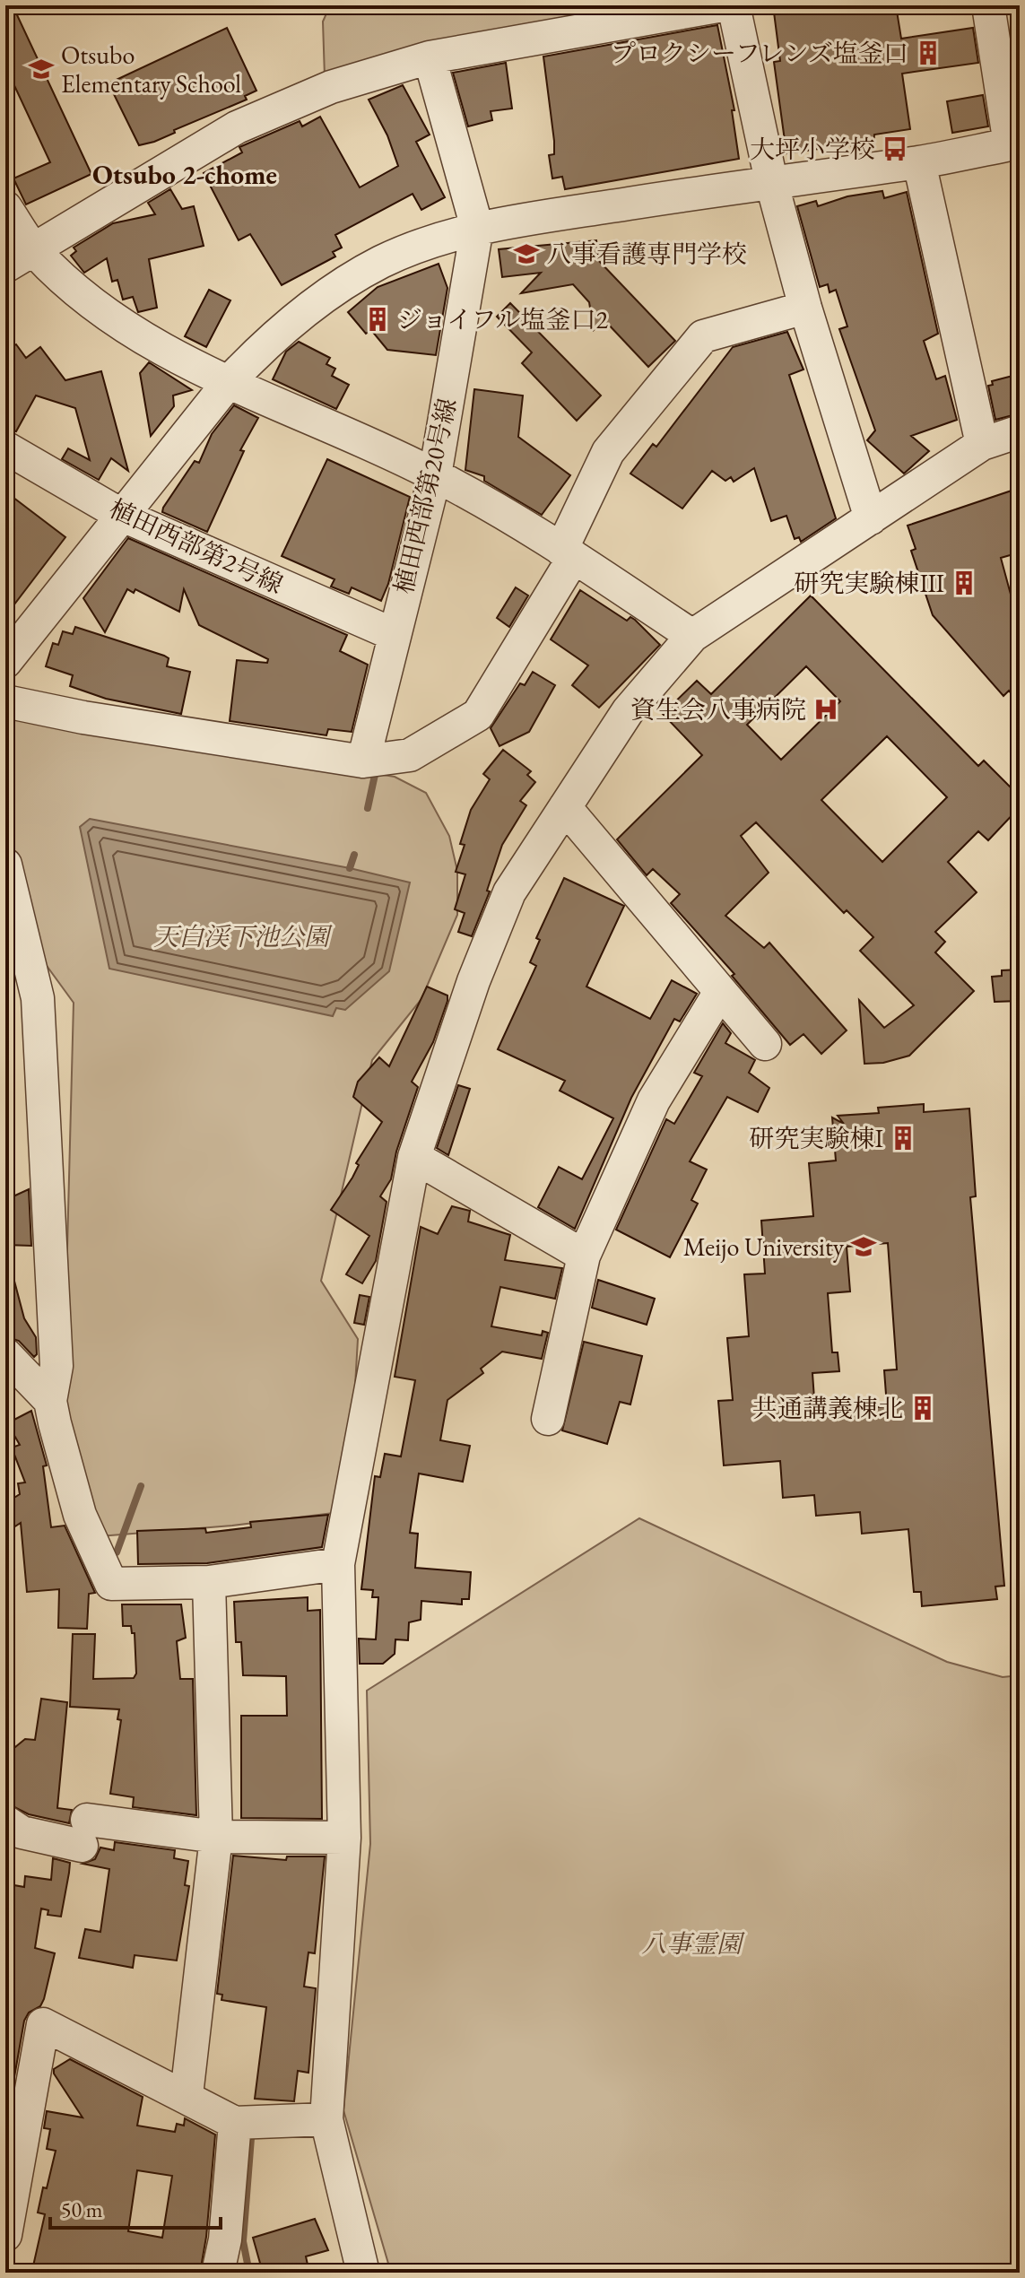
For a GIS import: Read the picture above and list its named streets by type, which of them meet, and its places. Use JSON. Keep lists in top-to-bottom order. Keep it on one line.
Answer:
{"streets":{"street":["植田西部第20号線","植田西部第2号線"]},"crossings":[["植田西部第20号線","植田西部第2号線"]],"districts":["Otsubo 2-chome"],"parks":["天白渓下池公園","八事霊園"],"places":{"building":["プロクシーフレンズ塩釜口","ジョイフル塩釜口2","研究実験棟Ⅲ","研究実験棟Ⅰ","共通講義棟北"],"school or university":["Otsubo Elementary School","八事看護専門学校","Meijo University"],"bus stop":["大坪小学校"],"hospital":["資生会八事病院"]},"scale_bar":"50 m"}
